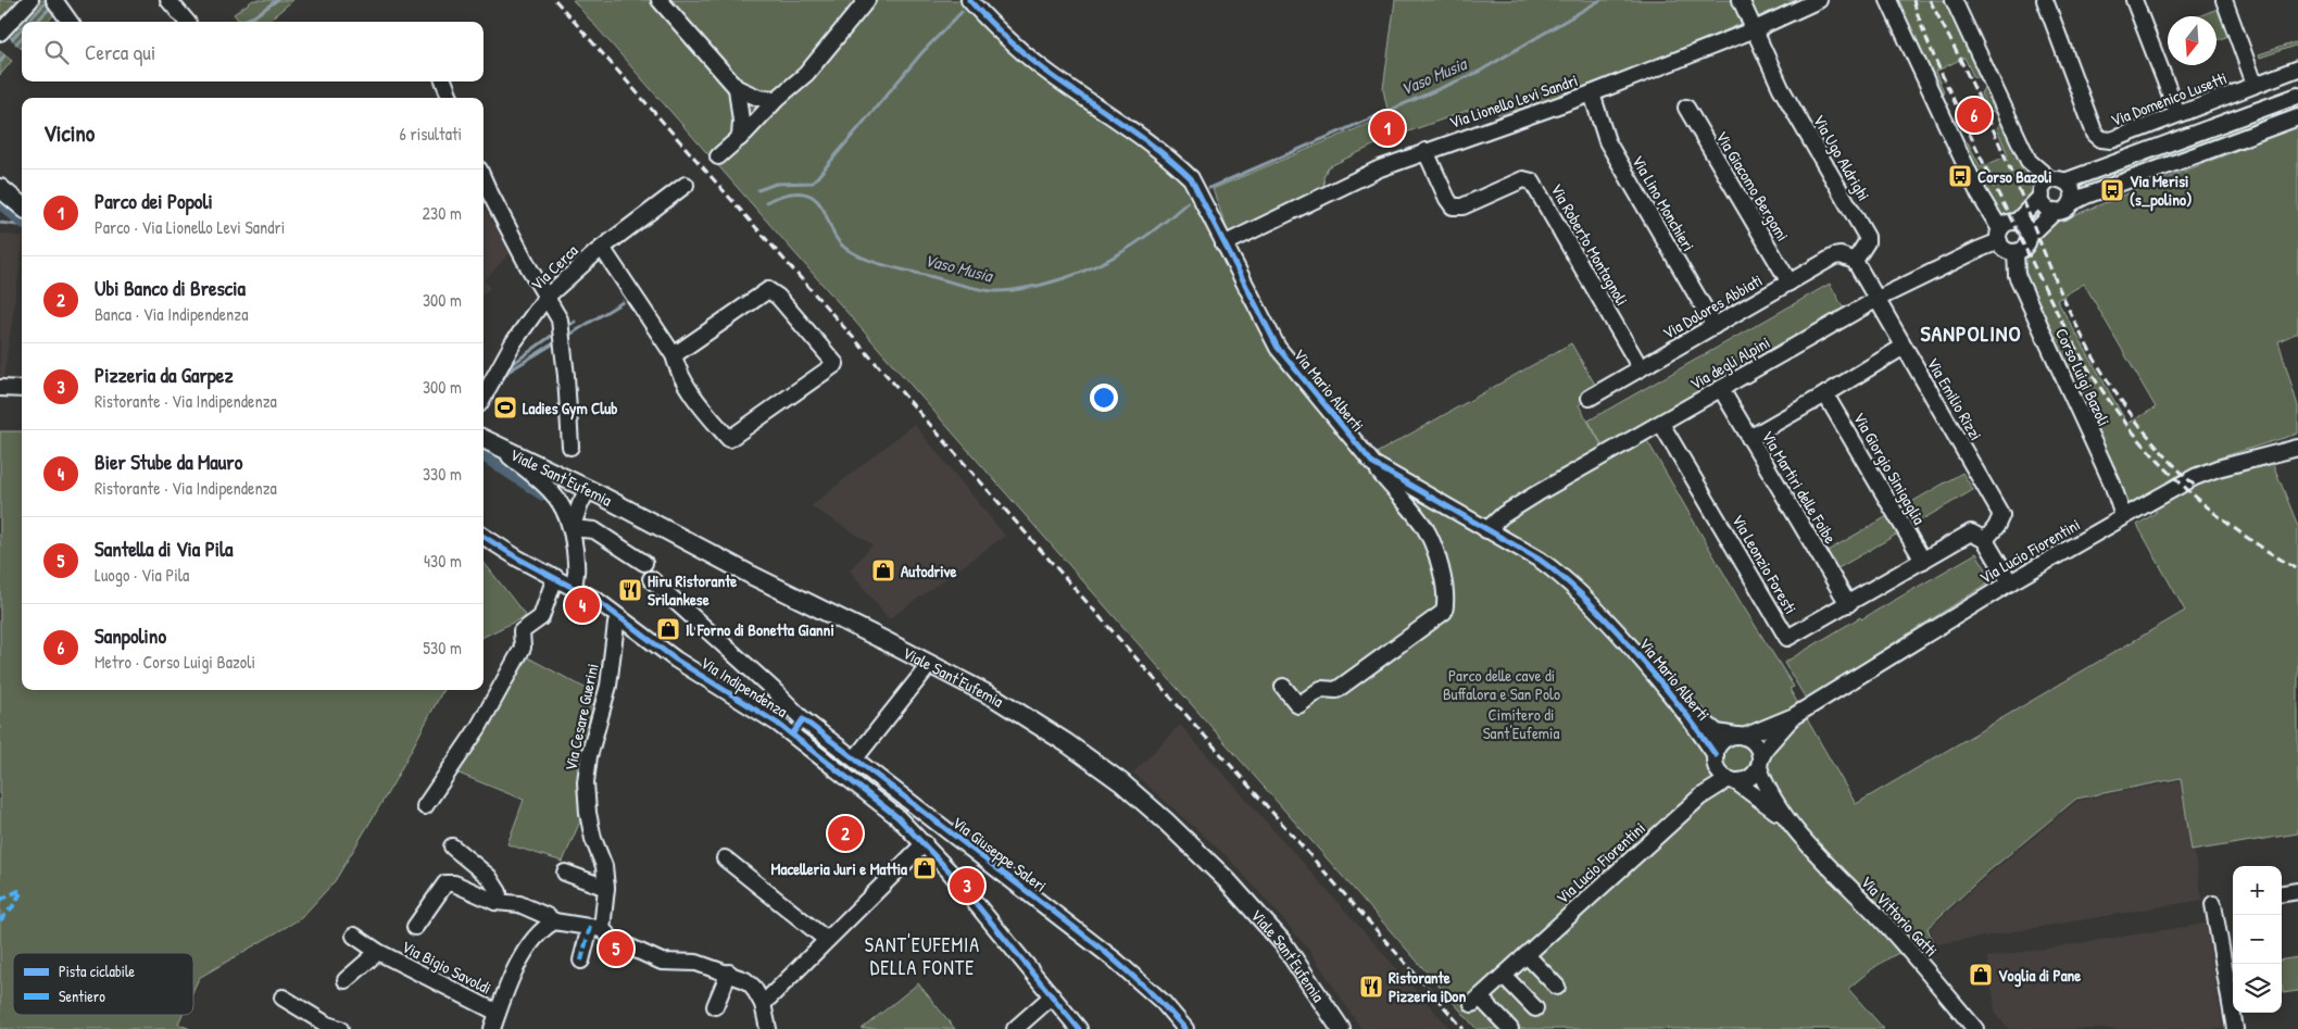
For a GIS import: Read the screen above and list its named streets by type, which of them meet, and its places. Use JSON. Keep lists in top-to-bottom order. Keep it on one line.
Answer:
{"streets":{"main road":["Viale Sant'Eufemia"],"street":["Via Domenico Lusetti","Via Lionello Levi Sandri","Via Ugo Aldrighi","Via Giacomo Bergomi","Via Lino Monchieri","Via Roberto Montagnoli","Via Cerca","Via Dolores Abbiati","Via degli Alpini","Corso Luigi Bazoli","Via Mario Alberti","Via Emilio Rizzi","Via Giorgio Sinigaglia","Via Martiri delle Foibe","Via Lucio Fiorentini","Via Leonzio Foresti","Via Indipendenza","Via Cesare Guerini","Via Giuseppe Saleri","Via Vittorio Gatti","Via Bigio Savoldi"]},"crossings":[["Via Lionello Levi Sandri","Via Ugo Aldrighi"],["Via Lionello Levi Sandri","Via Lino Monchieri"],["Via Lionello Levi Sandri","Via Roberto Montagnoli"],["Via Lionello Levi Sandri","Via Mario Alberti"],["Via Ugo Aldrighi","Via Dolores Abbiati"],["Via Giacomo Bergomi","Via Dolores Abbiati"],["Via Lino Monchieri","Via Dolores Abbiati"],["Via Roberto Montagnoli","Via Dolores Abbiati"],["Via degli Alpini","Corso Luigi Bazoli"],["Via degli Alpini","Via Mario Alberti"],["Via degli Alpini","Via Emilio Rizzi"],["Via degli Alpini","Via Martiri delle Foibe"],["Via degli Alpini","Via Leonzio Foresti"],["Corso Luigi Bazoli","Via Lucio Fiorentini"],["Via Mario Alberti","Via Lucio Fiorentini"],["Via Mario Alberti","Via Vittorio Gatti"],["Via Emilio Rizzi","Via Leonzio Foresti"],["Via Giorgio Sinigaglia","Via Leonzio Foresti"],["Via Martiri delle Foibe","Via Leonzio Foresti"],["Via Lucio Fiorentini","Via Vittorio Gatti"],["Via Indipendenza","Via Cesare Guerini"]],"districts":["SANPOLINO","SANT'EUFEMIA DELLA FONTE"],"water":["Vaso Musia"],"parks":["Parco delle cave di Buffalora e San Polo","Cimitero di Sant'Eufemia"],"places":{"bus stop":["Corso Bazoli","Via Merisi (s_polino)"],"sports":["Ladies Gym Club"],"shop":["Autodrive","Il Forno di Bonetta Gianni","Macelleria Juri e Mattia","Voglia di Pane"],"restaurant":["Hiru Ristorante Srilankese","Ristorante Pizzeria iDon"]},"legend":["Pista ciclabile","Sentiero"],"north":"bottom","page":{"search":"Cerca qui","pins":["6","1","4","2","3","5"],"heading":["Vicino","6 risultati"],"list":[{"mark":"1","name":"Parco dei Popoli","note":"Parco · Via Lionello Levi Sandri","value":"230 m"},{"mark":"2","name":"Ubi Banco di Brescia","note":"Banca · Via Indipendenza","value":"300 m"},{"mark":"3","name":"Pizzeria da Garpez","note":"Ristorante · Via Indipendenza","value":"300 m"},{"mark":"4","name":"Bier Stube da Mauro","note":"Ristorante · Via Indipendenza","value":"330 m"},{"mark":"5","name":"Santella di Via Pila","note":"Luogo · Via Pila","value":"430 m"},{"mark":"6","name":"Sanpolino","note":"Metro · Corso Luigi Bazoli","value":"530 m"}],"map_buttons":["+","−"]}}
